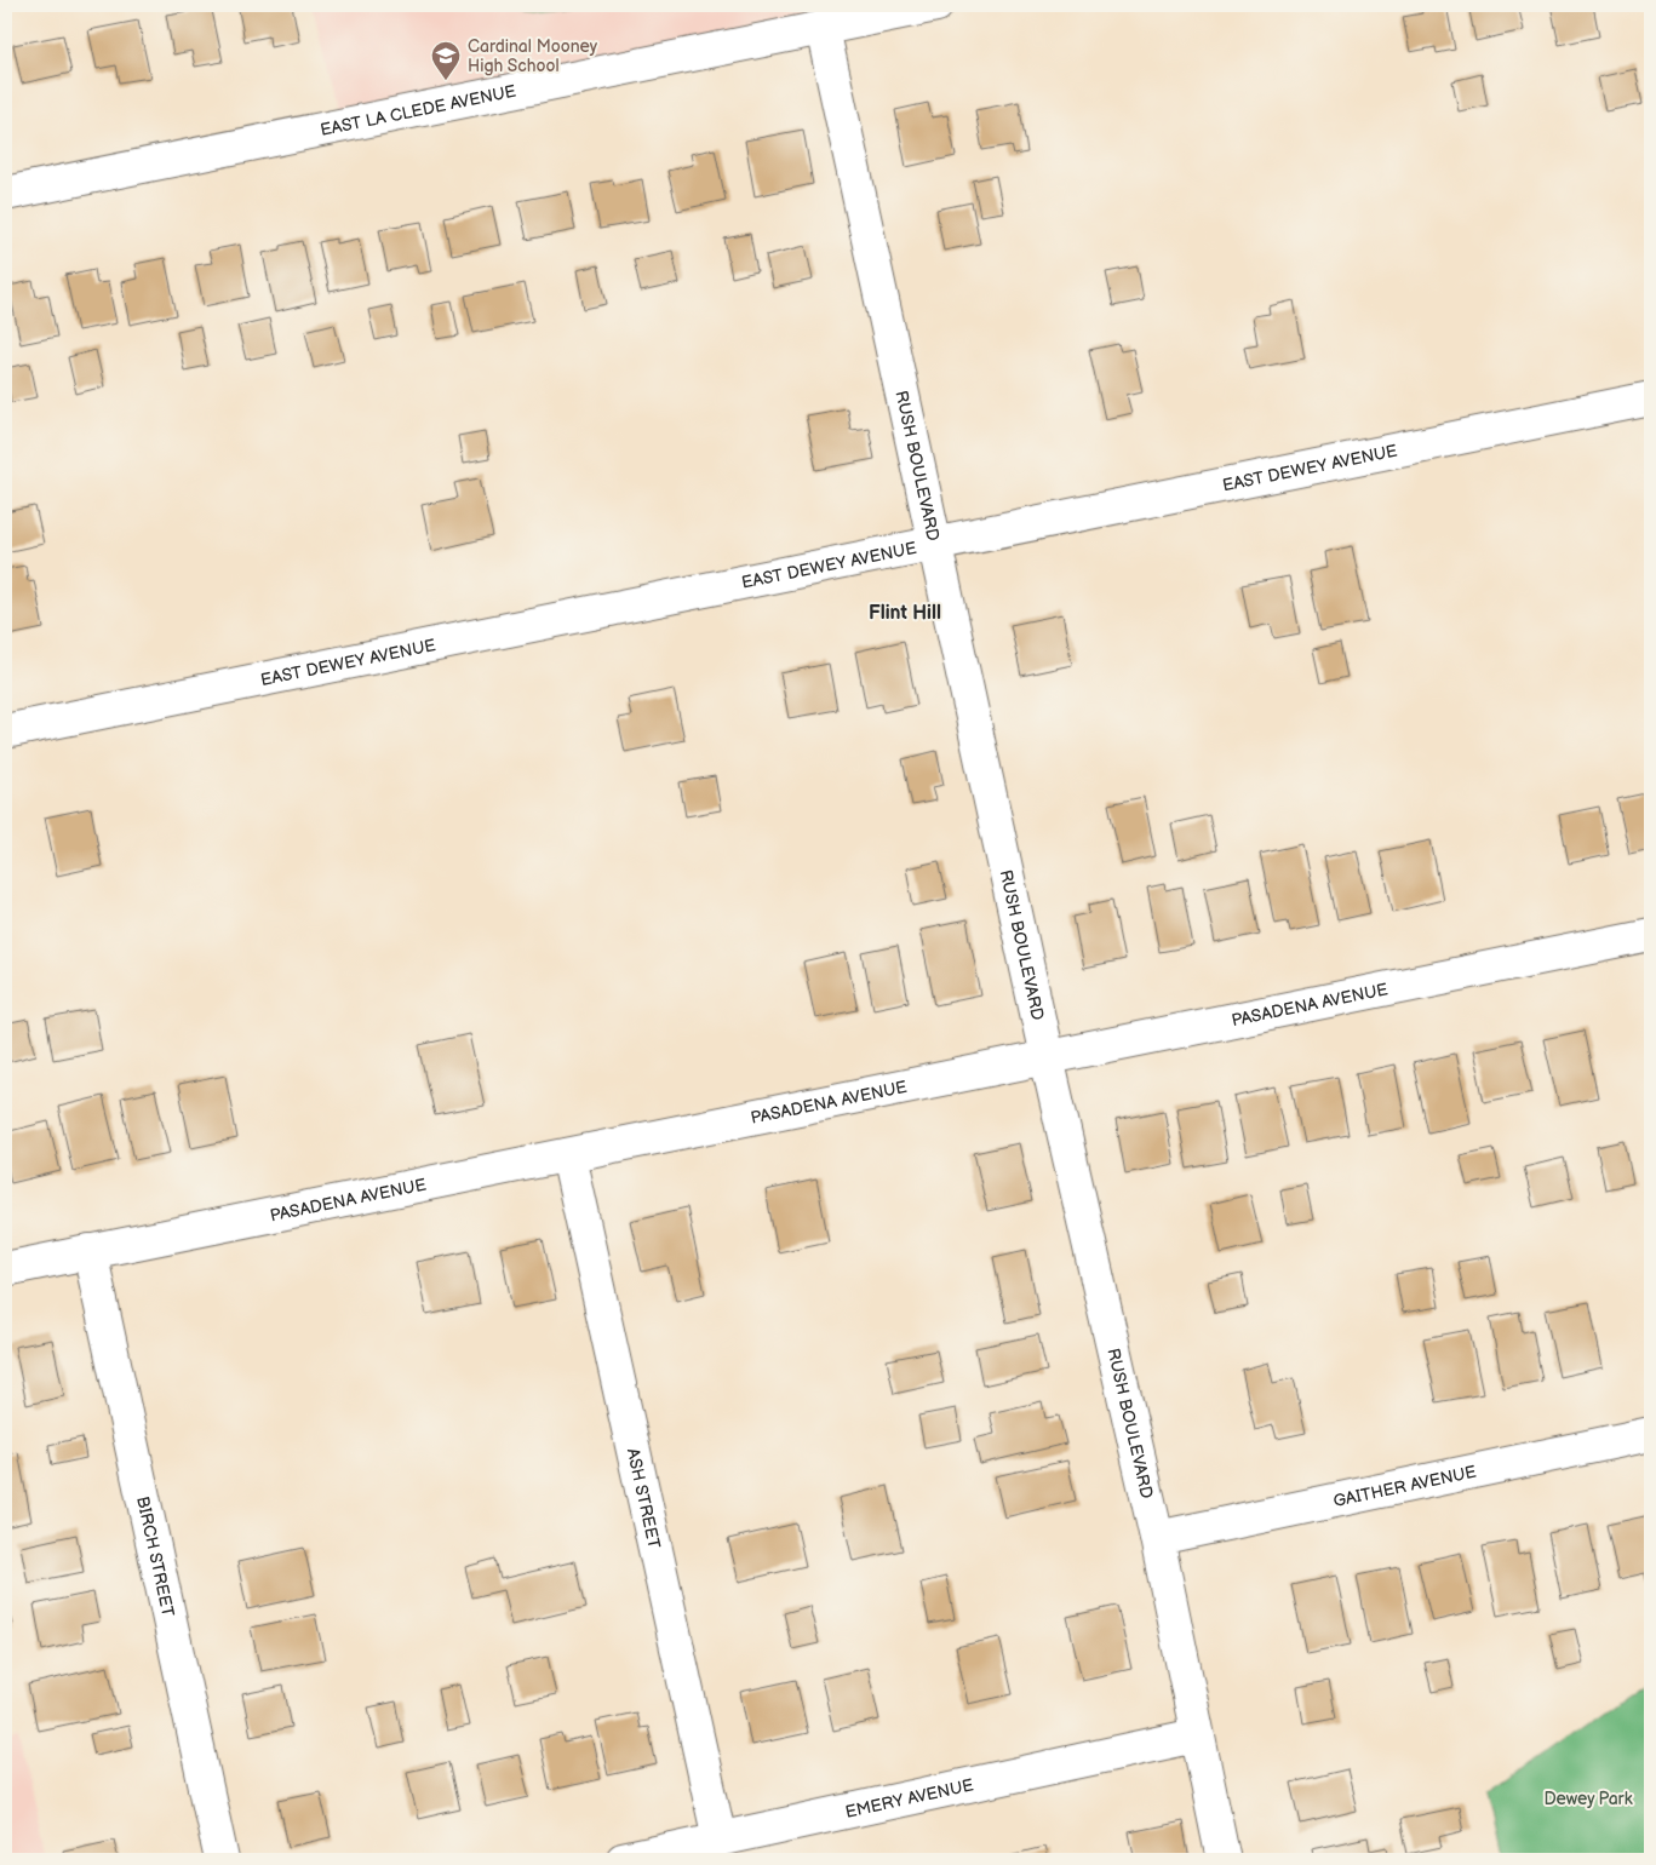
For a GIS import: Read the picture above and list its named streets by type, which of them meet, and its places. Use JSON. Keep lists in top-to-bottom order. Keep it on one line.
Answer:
{"streets":{"street":["EAST LA CLEDE AVENUE","RUSH BOULEVARD","EAST DEWEY AVENUE","PASADENA AVENUE","GAITHER AVENUE","ASH STREET","BIRCH STREET","EMERY AVENUE"]},"crossings":[["EAST LA CLEDE AVENUE","RUSH BOULEVARD"],["RUSH BOULEVARD","EAST DEWEY AVENUE"],["RUSH BOULEVARD","PASADENA AVENUE"],["RUSH BOULEVARD","GAITHER AVENUE"],["RUSH BOULEVARD","EMERY AVENUE"],["PASADENA AVENUE","ASH STREET"],["PASADENA AVENUE","BIRCH STREET"],["ASH STREET","EMERY AVENUE"]],"districts":["Flint Hill"],"parks":["Dewey Park"],"places":{"school or university":["Cardinal Mooney High School"]}}
